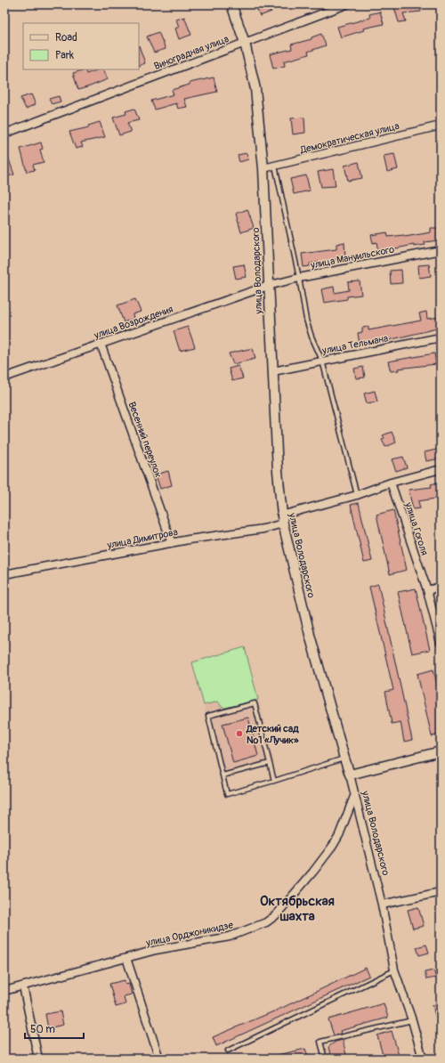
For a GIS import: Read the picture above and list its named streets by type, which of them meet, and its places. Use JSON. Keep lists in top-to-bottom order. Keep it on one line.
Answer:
{"streets":{"street":["Виноградная улица","Демократическая улица","улица Мануильского","улица Володарского","улица Возрождения","улица Тельмана","Весенний переулок","улица Гоголя","улица Димитрова","улица Орджоникидзе"]},"crossings":[["Виноградная улица","улица Володарского"],["Демократическая улица","улица Володарского"],["улица Мануильского","улица Володарского"],["улица Мануильского","улица Возрождения"],["улица Володарского","улица Возрождения"],["улица Володарского","улица Тельмана"],["улица Володарского","улица Димитрова"],["улица Володарского","улица Орджоникидзе"],["улица Возрождения","Весенний переулок"],["Весенний переулок","улица Димитрова"],["улица Гоголя","улица Димитрова"]],"districts":["Октябрьская шахта"],"places":["Детский сад №1 «Лучик»"],"legend":["Road","Park"],"scale_bar":"50 m"}
